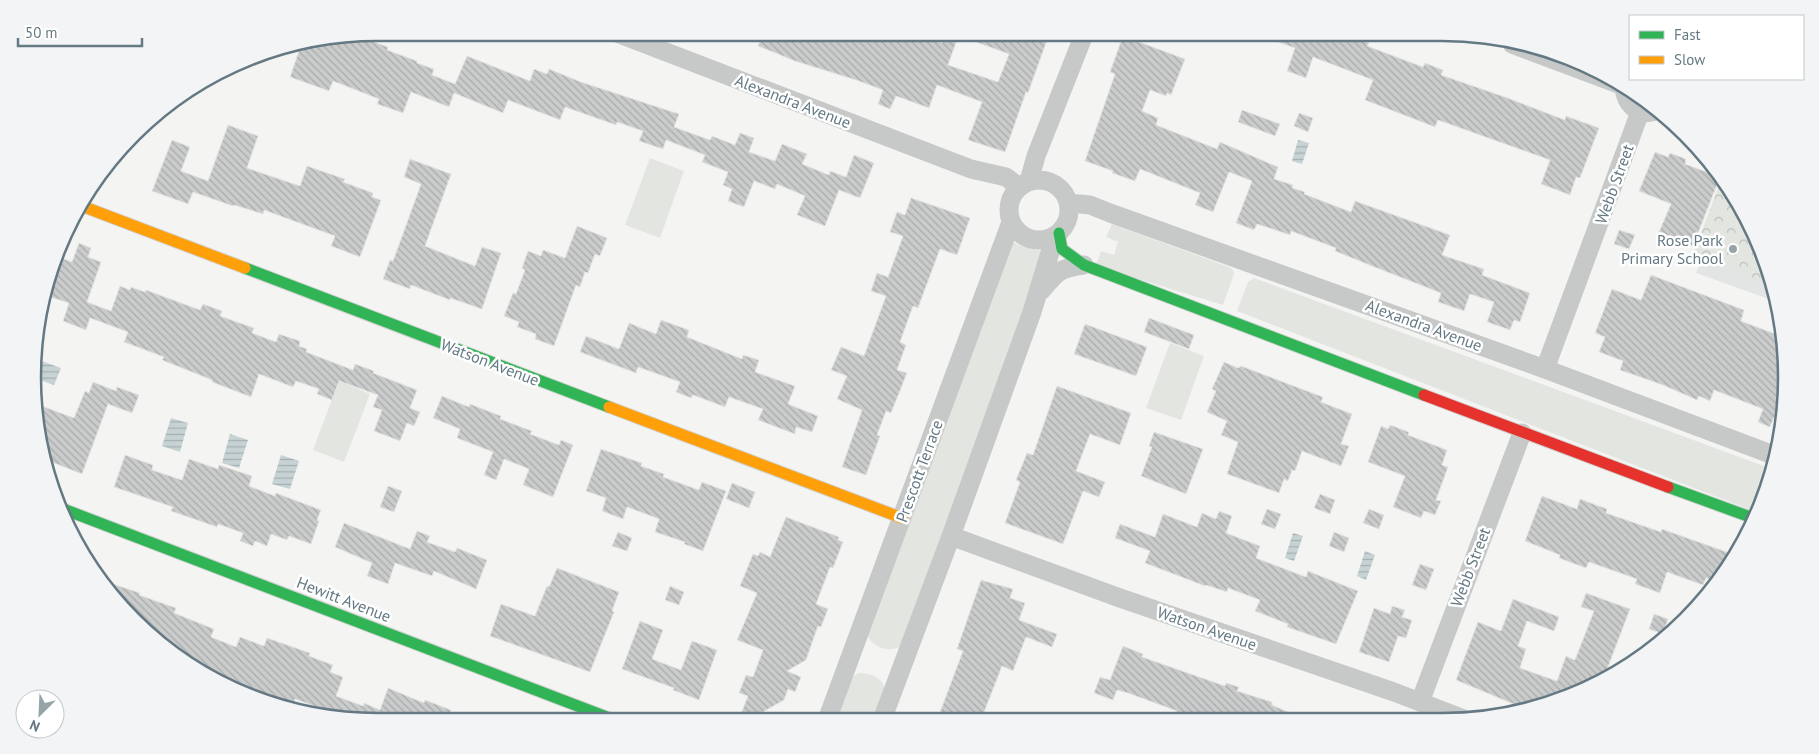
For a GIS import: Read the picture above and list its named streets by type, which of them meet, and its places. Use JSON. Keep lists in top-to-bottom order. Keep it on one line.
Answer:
{"streets":{"street":["Alexandra Avenue","Webb Street","Watson Avenue","Prescott Terrace","Hewitt Avenue"]},"crossings":[["Alexandra Avenue","Webb Street"],["Alexandra Avenue","Prescott Terrace"],["Webb Street","Watson Avenue"],["Watson Avenue","Prescott Terrace"]],"places":["Rose Park Primary School"],"legend":["Fast","Slow"],"scale_bar":"50 m","north":"bottom left"}
